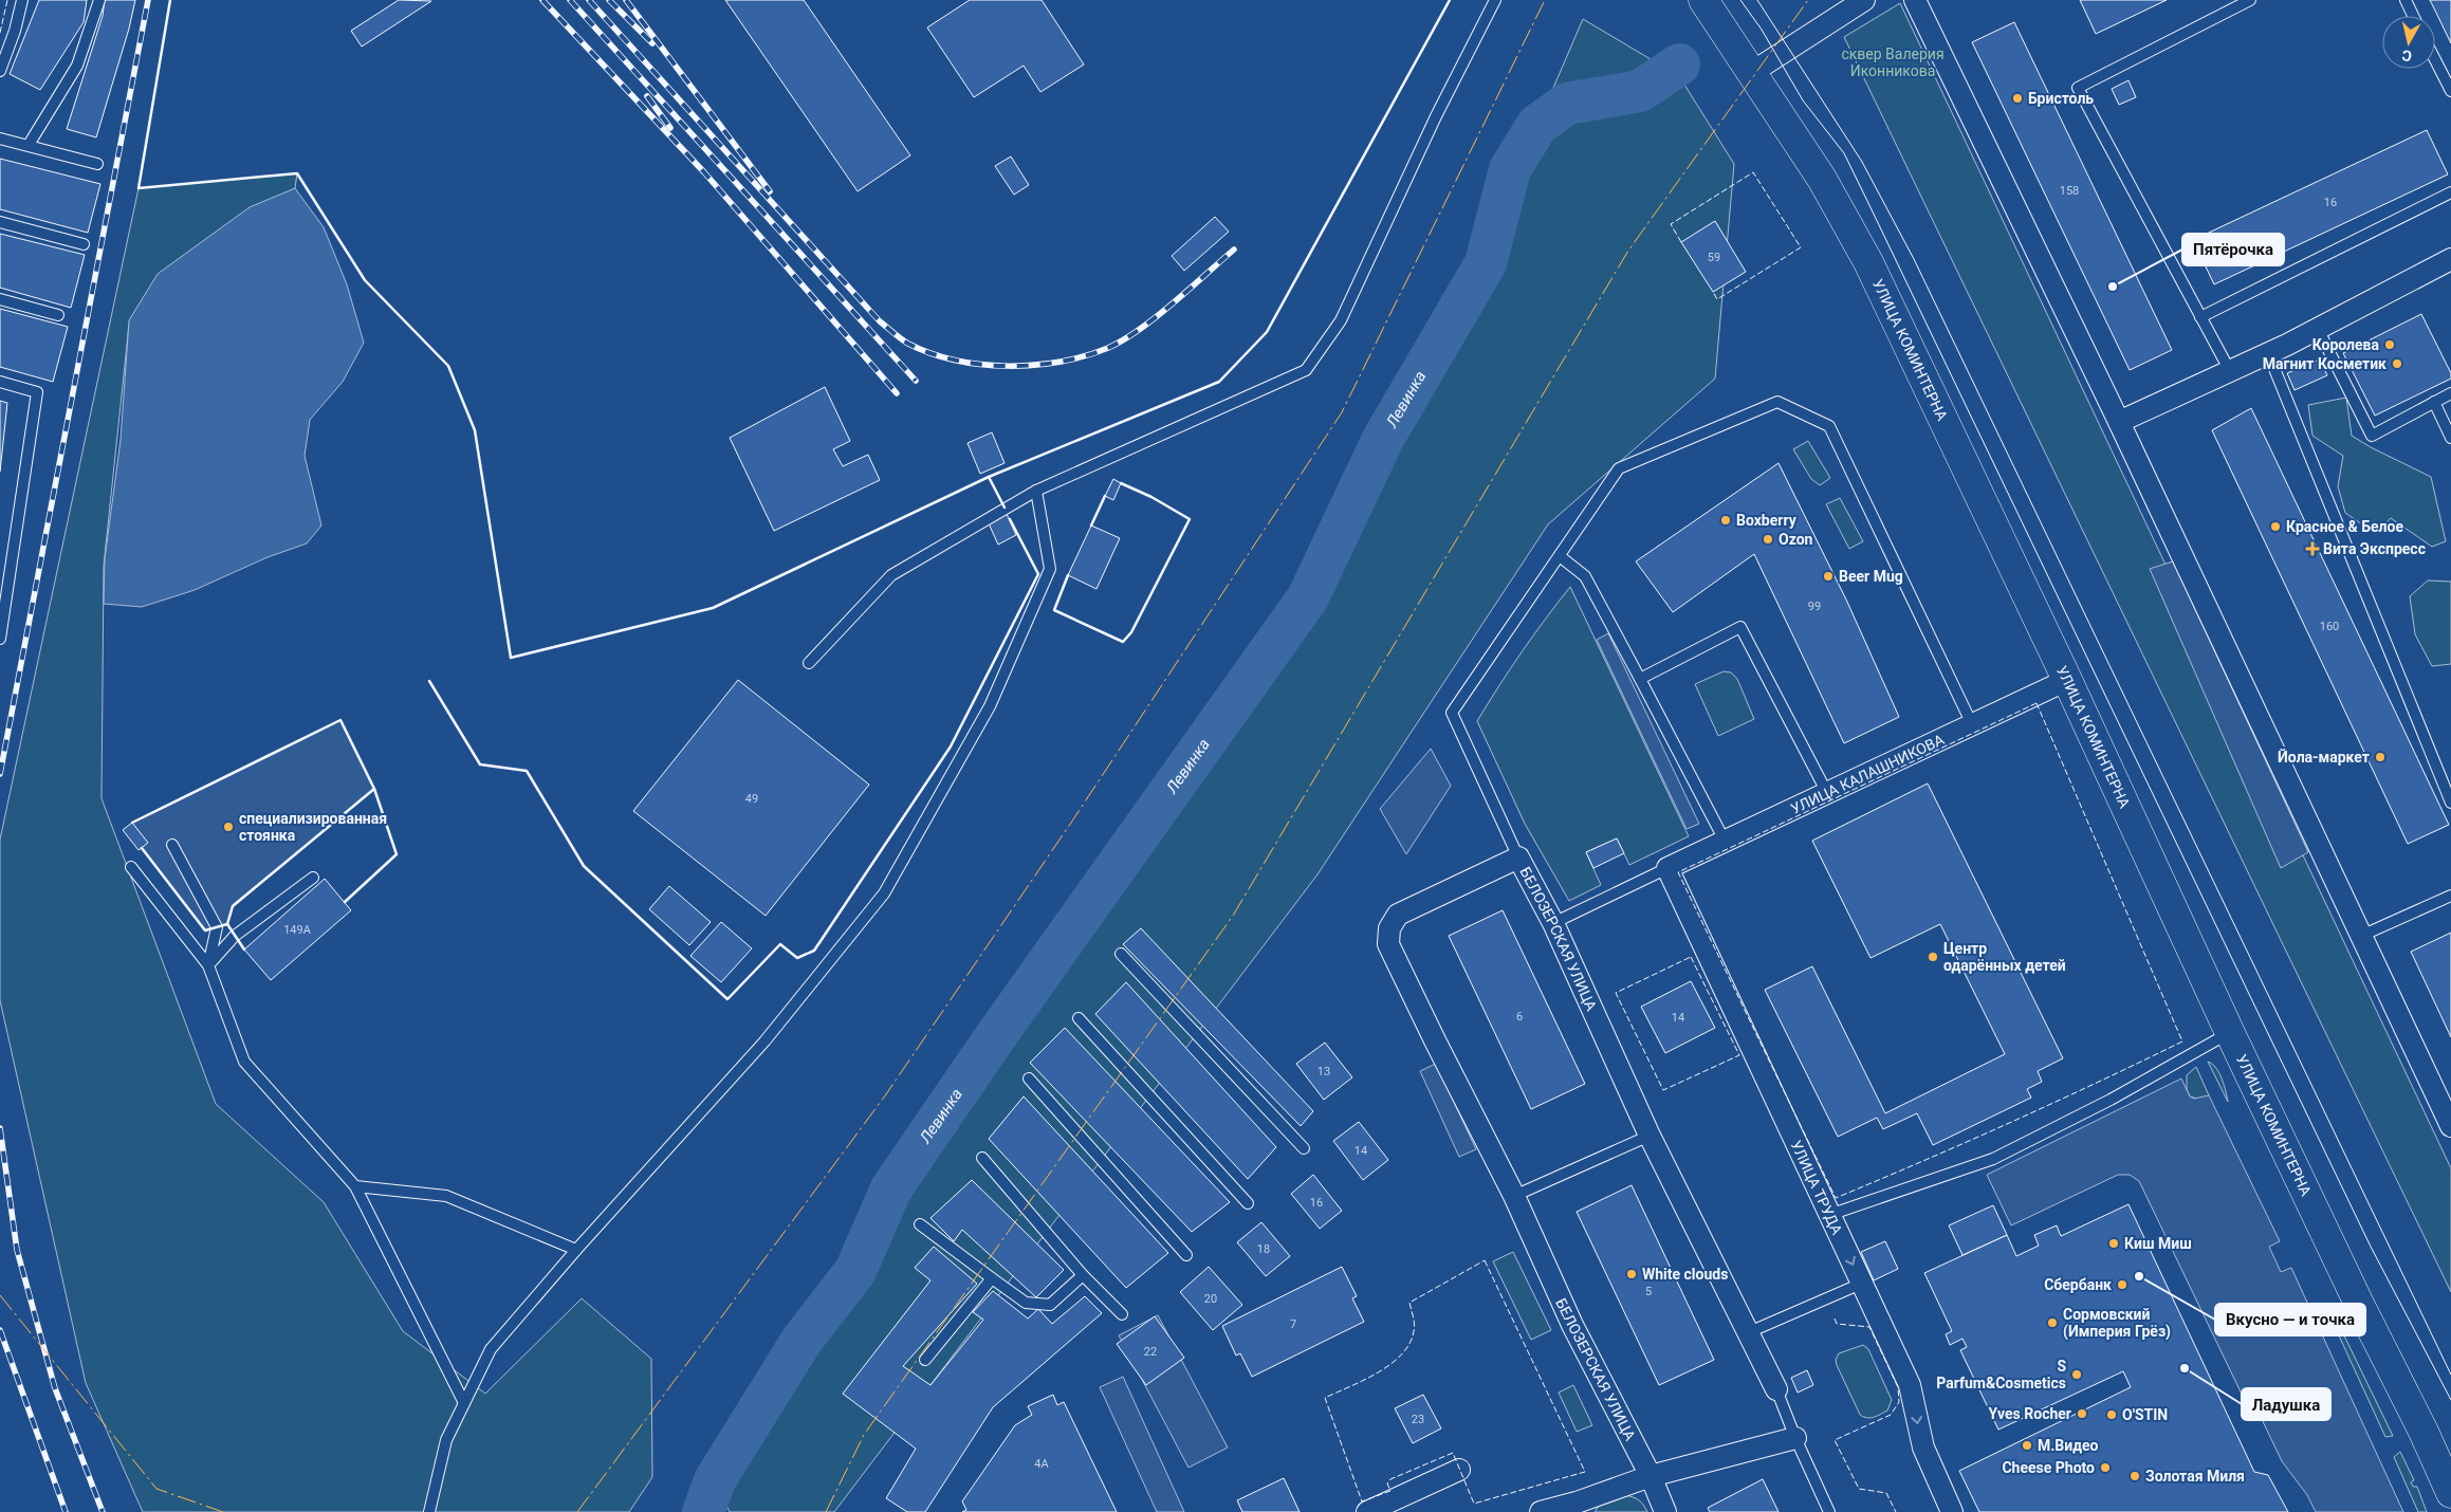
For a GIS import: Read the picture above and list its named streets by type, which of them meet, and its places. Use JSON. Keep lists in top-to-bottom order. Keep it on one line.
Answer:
{"streets":{"main road":["УЛИЦА КОМИНТЕРНА"],"street":["УЛИЦА КАЛАШНИКОВА","БЕЛОЗЕРСКАЯ УЛИЦА","УЛИЦА ТРУДА"]},"crossings":[["УЛИЦА КОМИНТЕРНА","УЛИЦА КАЛАШНИКОВА"],["УЛИЦА КАЛАШНИКОВА","УЛИЦА ТРУДА"]],"one_way":["УЛИЦА ТРУДА"],"water":["Левинка"],"parks":["сквер Валерия Иконникова"],"places":{"other":["Бристоль","Пятёрочка","Королева","Магнит Косметик","Boxberry","Красное & Белое","Ozon","Beer Mug","Йола-маркет","специализированная стоянка","Центр одарённых детей","Киш Миш","White clouds","Вкусно — и точка","Сбербанк","Сормовский (Империя Грёз)","Ладушка","S Parfum&Cosmetics","Yves Rocher","O'STIN","М.Видео","Cheese Photo","Золотая Миля"],"health":["Вита Экспресс"]},"house_numbers":["158","16","59","99","160","49","149А","6","14","13","14","16","18","5","20","7","22","23","4А"],"north":"bottom"}
